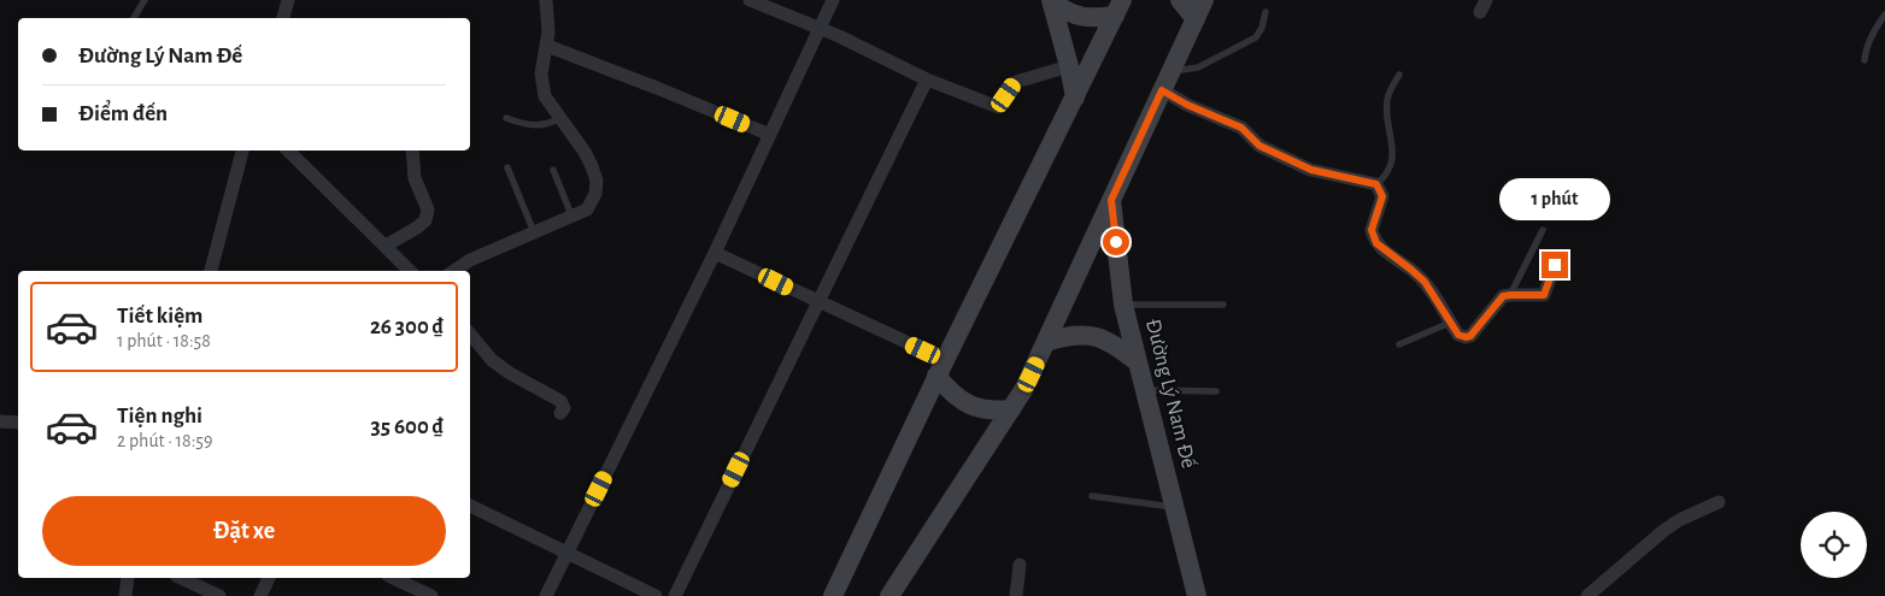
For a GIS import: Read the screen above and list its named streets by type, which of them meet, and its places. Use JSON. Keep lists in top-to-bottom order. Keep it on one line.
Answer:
{"streets":{"street":["Đường Lý Nam Đế"]},"page":{"banner":["Đường Lý Nam Đế","Điểm đến"],"bubble":"1 phút","list":[{"name":"Tiết kiệm","note":"1 phút · 18:58","value":"26 300 ₫"},{"name":"Tiện nghi","note":"2 phút · 18:59","value":"35 600 ₫"}],"buttons":"Đặt xe"}}
